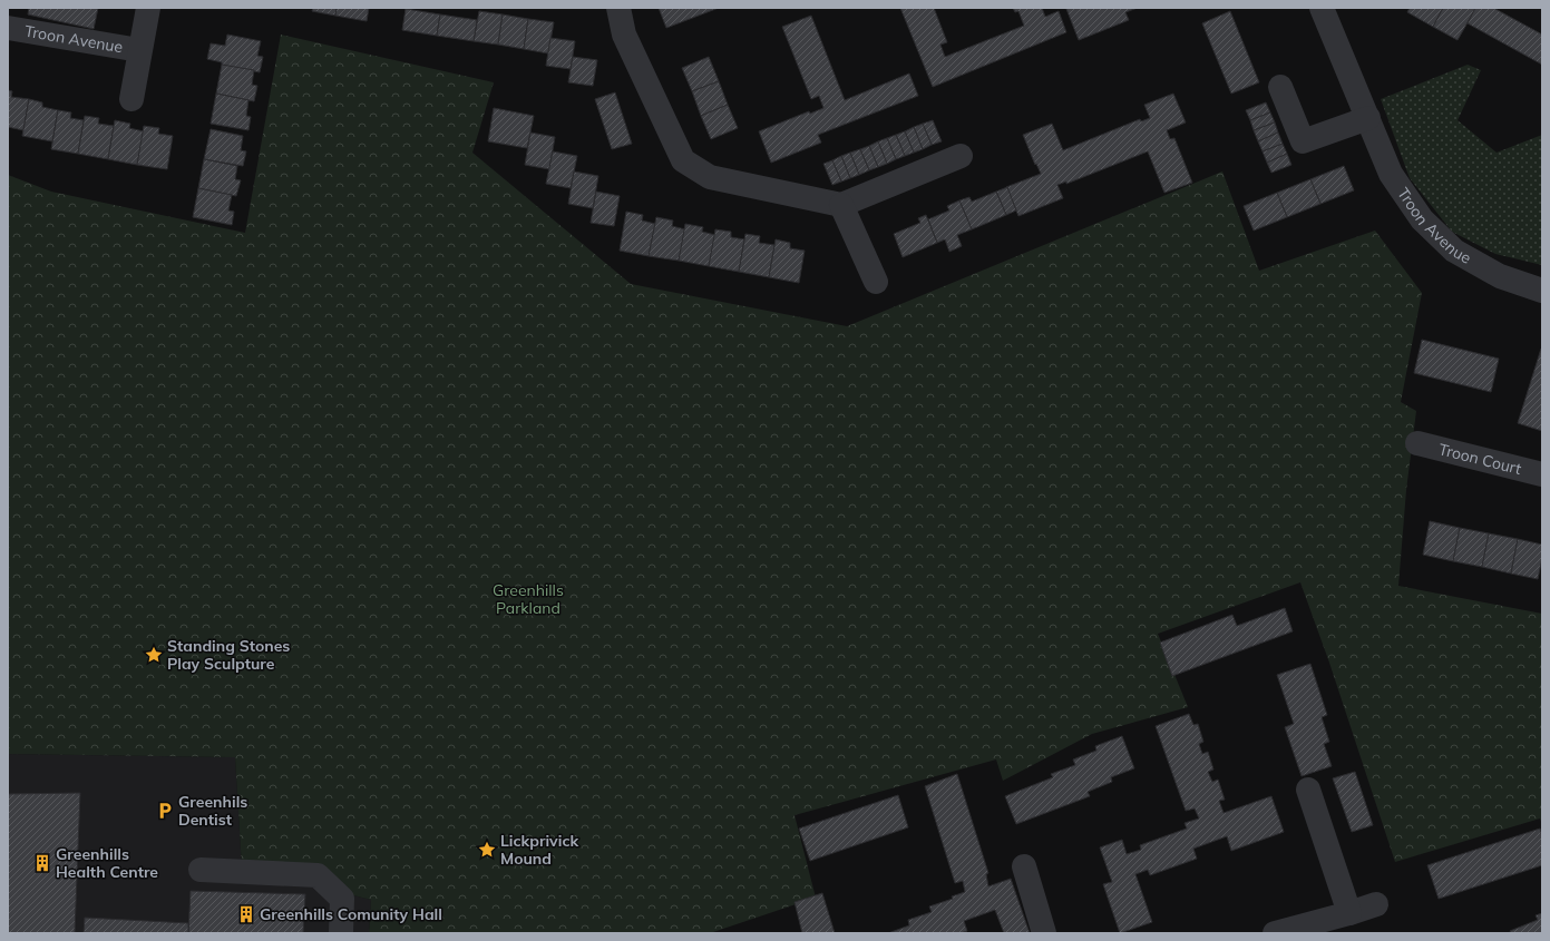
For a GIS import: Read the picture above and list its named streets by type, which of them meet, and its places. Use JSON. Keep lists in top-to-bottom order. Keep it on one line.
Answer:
{"streets":{"street":["Troon Avenue","Troon Court"]},"parks":["Greenhills Parkland"],"places":{"place":["Standing Stones Play Sculpture","Lickprivick Mound"],"parking":["Greenhils Dentist"],"building":["Greenhills Health Centre","Greenhills Comunity Hall"]}}
